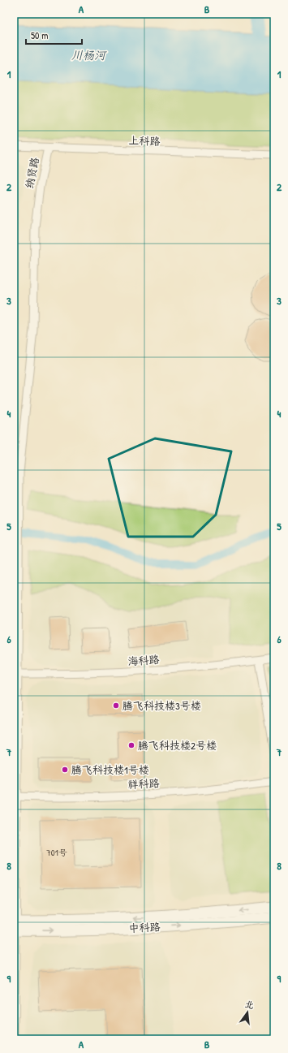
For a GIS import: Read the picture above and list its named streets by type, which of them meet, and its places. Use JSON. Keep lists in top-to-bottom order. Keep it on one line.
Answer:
{"streets":{"street":["上科路","纳贤路","海科路","祥科路","中科路"]},"crossings":[["上科路","纳贤路"],["纳贤路","海科路"],["纳贤路","祥科路"],["纳贤路","中科路"]],"water":["川杨河"],"places":["腾飞科技楼3号楼","腾飞科技楼2号楼","腾飞科技楼1号楼"],"house_numbers":["701号"],"scale_bar":"50 m","north":"top","grid":{"columns":["A","B"],"rows":["1","2","3","4","5","6","7","8","9"]}}
